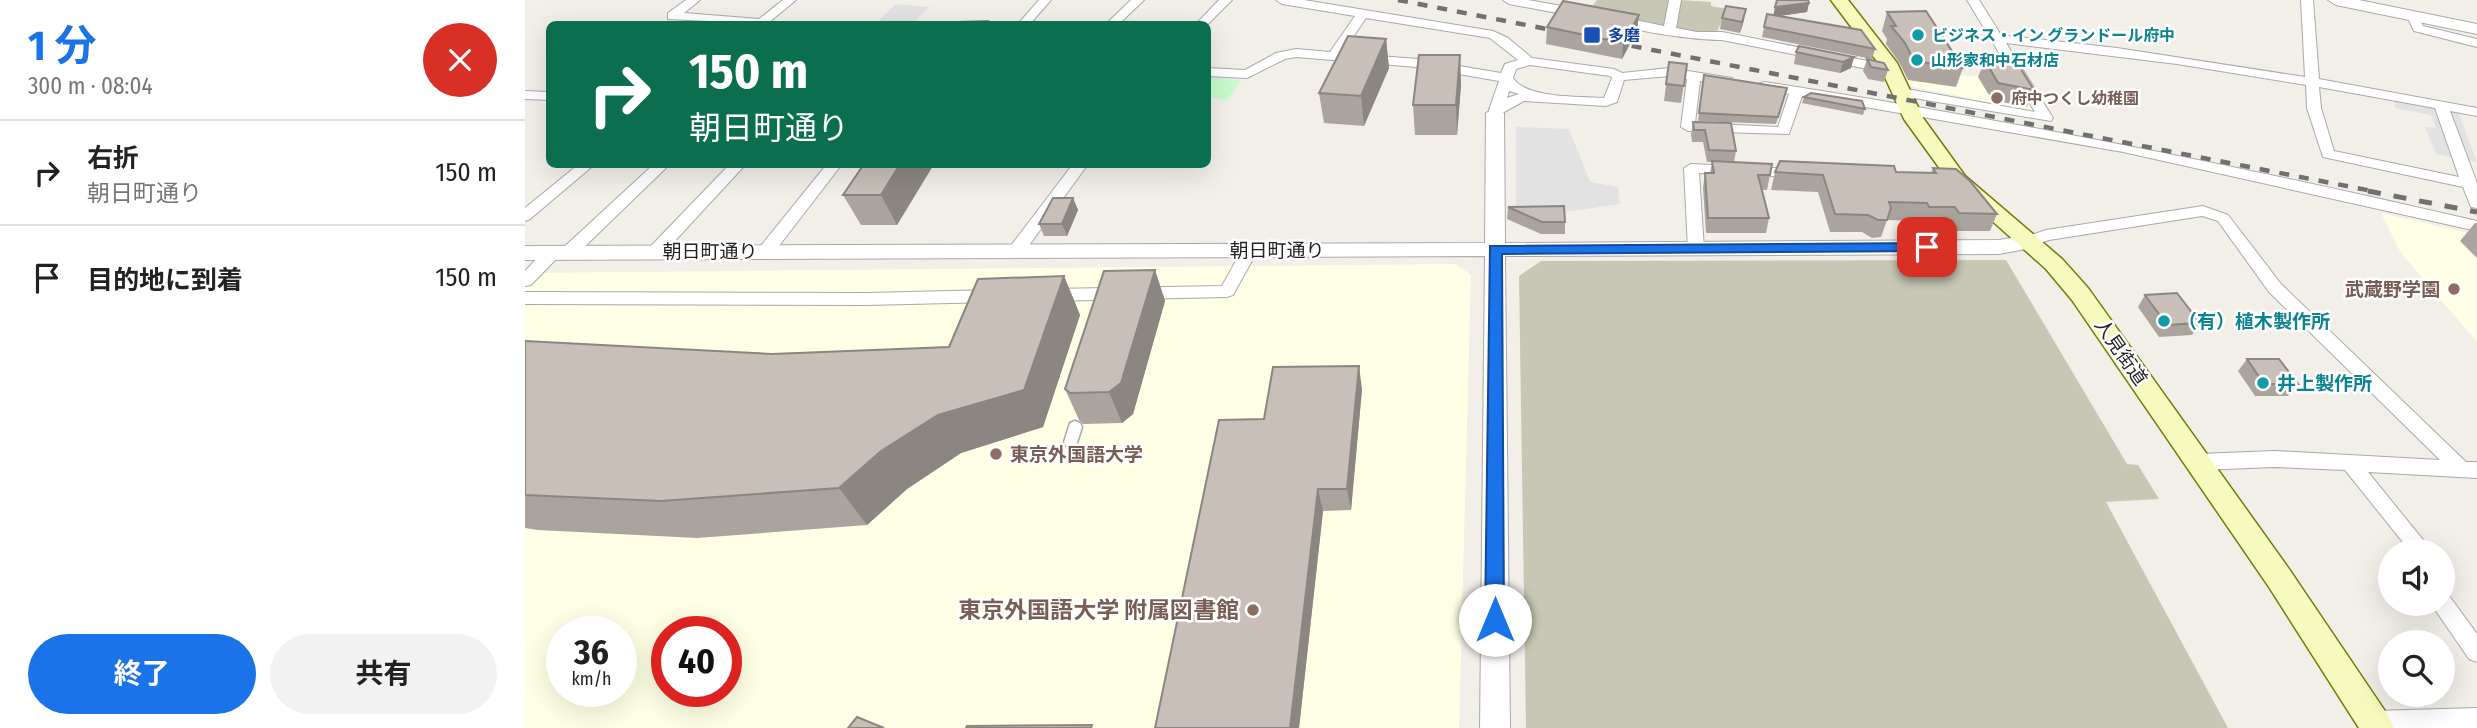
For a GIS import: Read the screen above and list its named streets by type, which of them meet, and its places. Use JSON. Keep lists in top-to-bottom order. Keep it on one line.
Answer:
{"streets":{"main road":["人見街道"],"street":["朝日町通り"]},"crossings":[["朝日町通り","人見街道"]],"places":{"transit":["多磨"],"other":["ビジネス・イン グランドール府中","山形家和中石材店","府中つくし幼稚園","武蔵野学園","（有）植木製作所","井上製作所","東京外国語大学","東京外国語大学 附属図書館"]},"page":{"heading":["1 分","300 m · 08:04"],"turn":["150 m","朝日町通り"],"list":[{"name":"右折","note":"朝日町通り","value":"150 m"},{"name":"目的地に到着","value":"150 m"}],"speed":"36 km/h","limit":"40","buttons":["終了","共有"]}}
